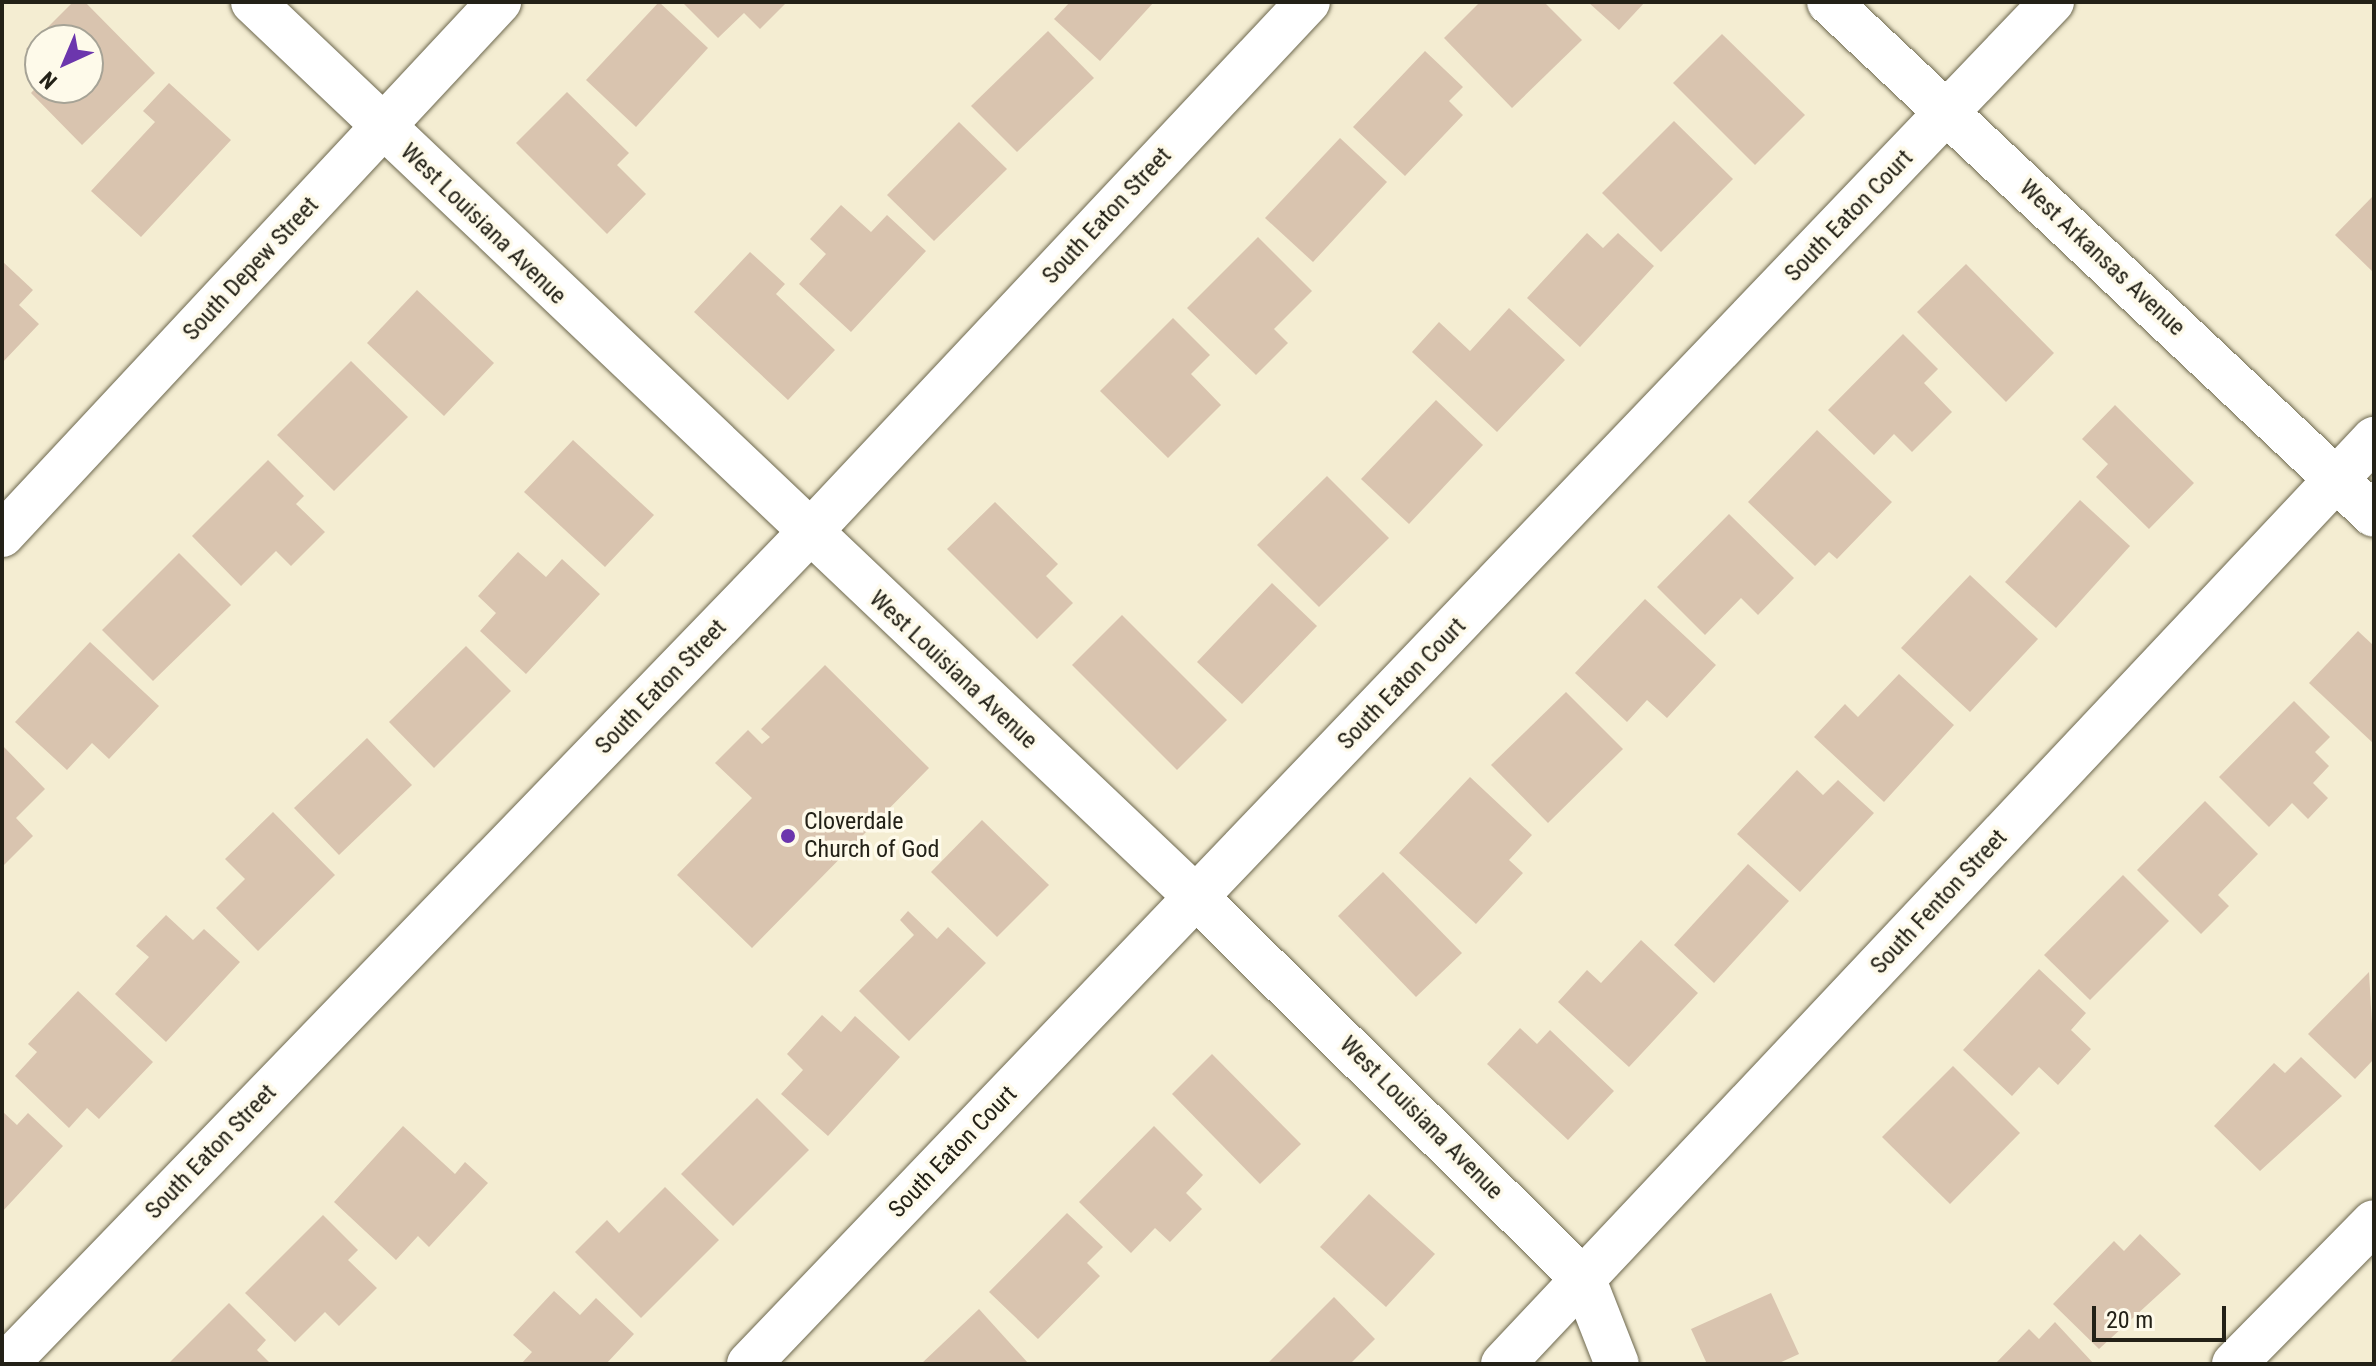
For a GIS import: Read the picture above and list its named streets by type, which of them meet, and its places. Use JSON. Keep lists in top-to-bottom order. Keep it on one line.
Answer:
{"streets":{"street":["South Eaton Street","South Eaton Court","West Louisiana Avenue","West Arkansas Avenue","South Depew Street","South Fenton Street"]},"crossings":[["South Eaton Street","West Louisiana Avenue"],["South Eaton Court","West Louisiana Avenue"],["South Eaton Court","West Arkansas Avenue"],["West Louisiana Avenue","South Depew Street"],["West Louisiana Avenue","South Fenton Street"],["West Arkansas Avenue","South Fenton Street"]],"places":["Cloverdale Church of God"],"scale_bar":"20 m","north":"bottom left"}
